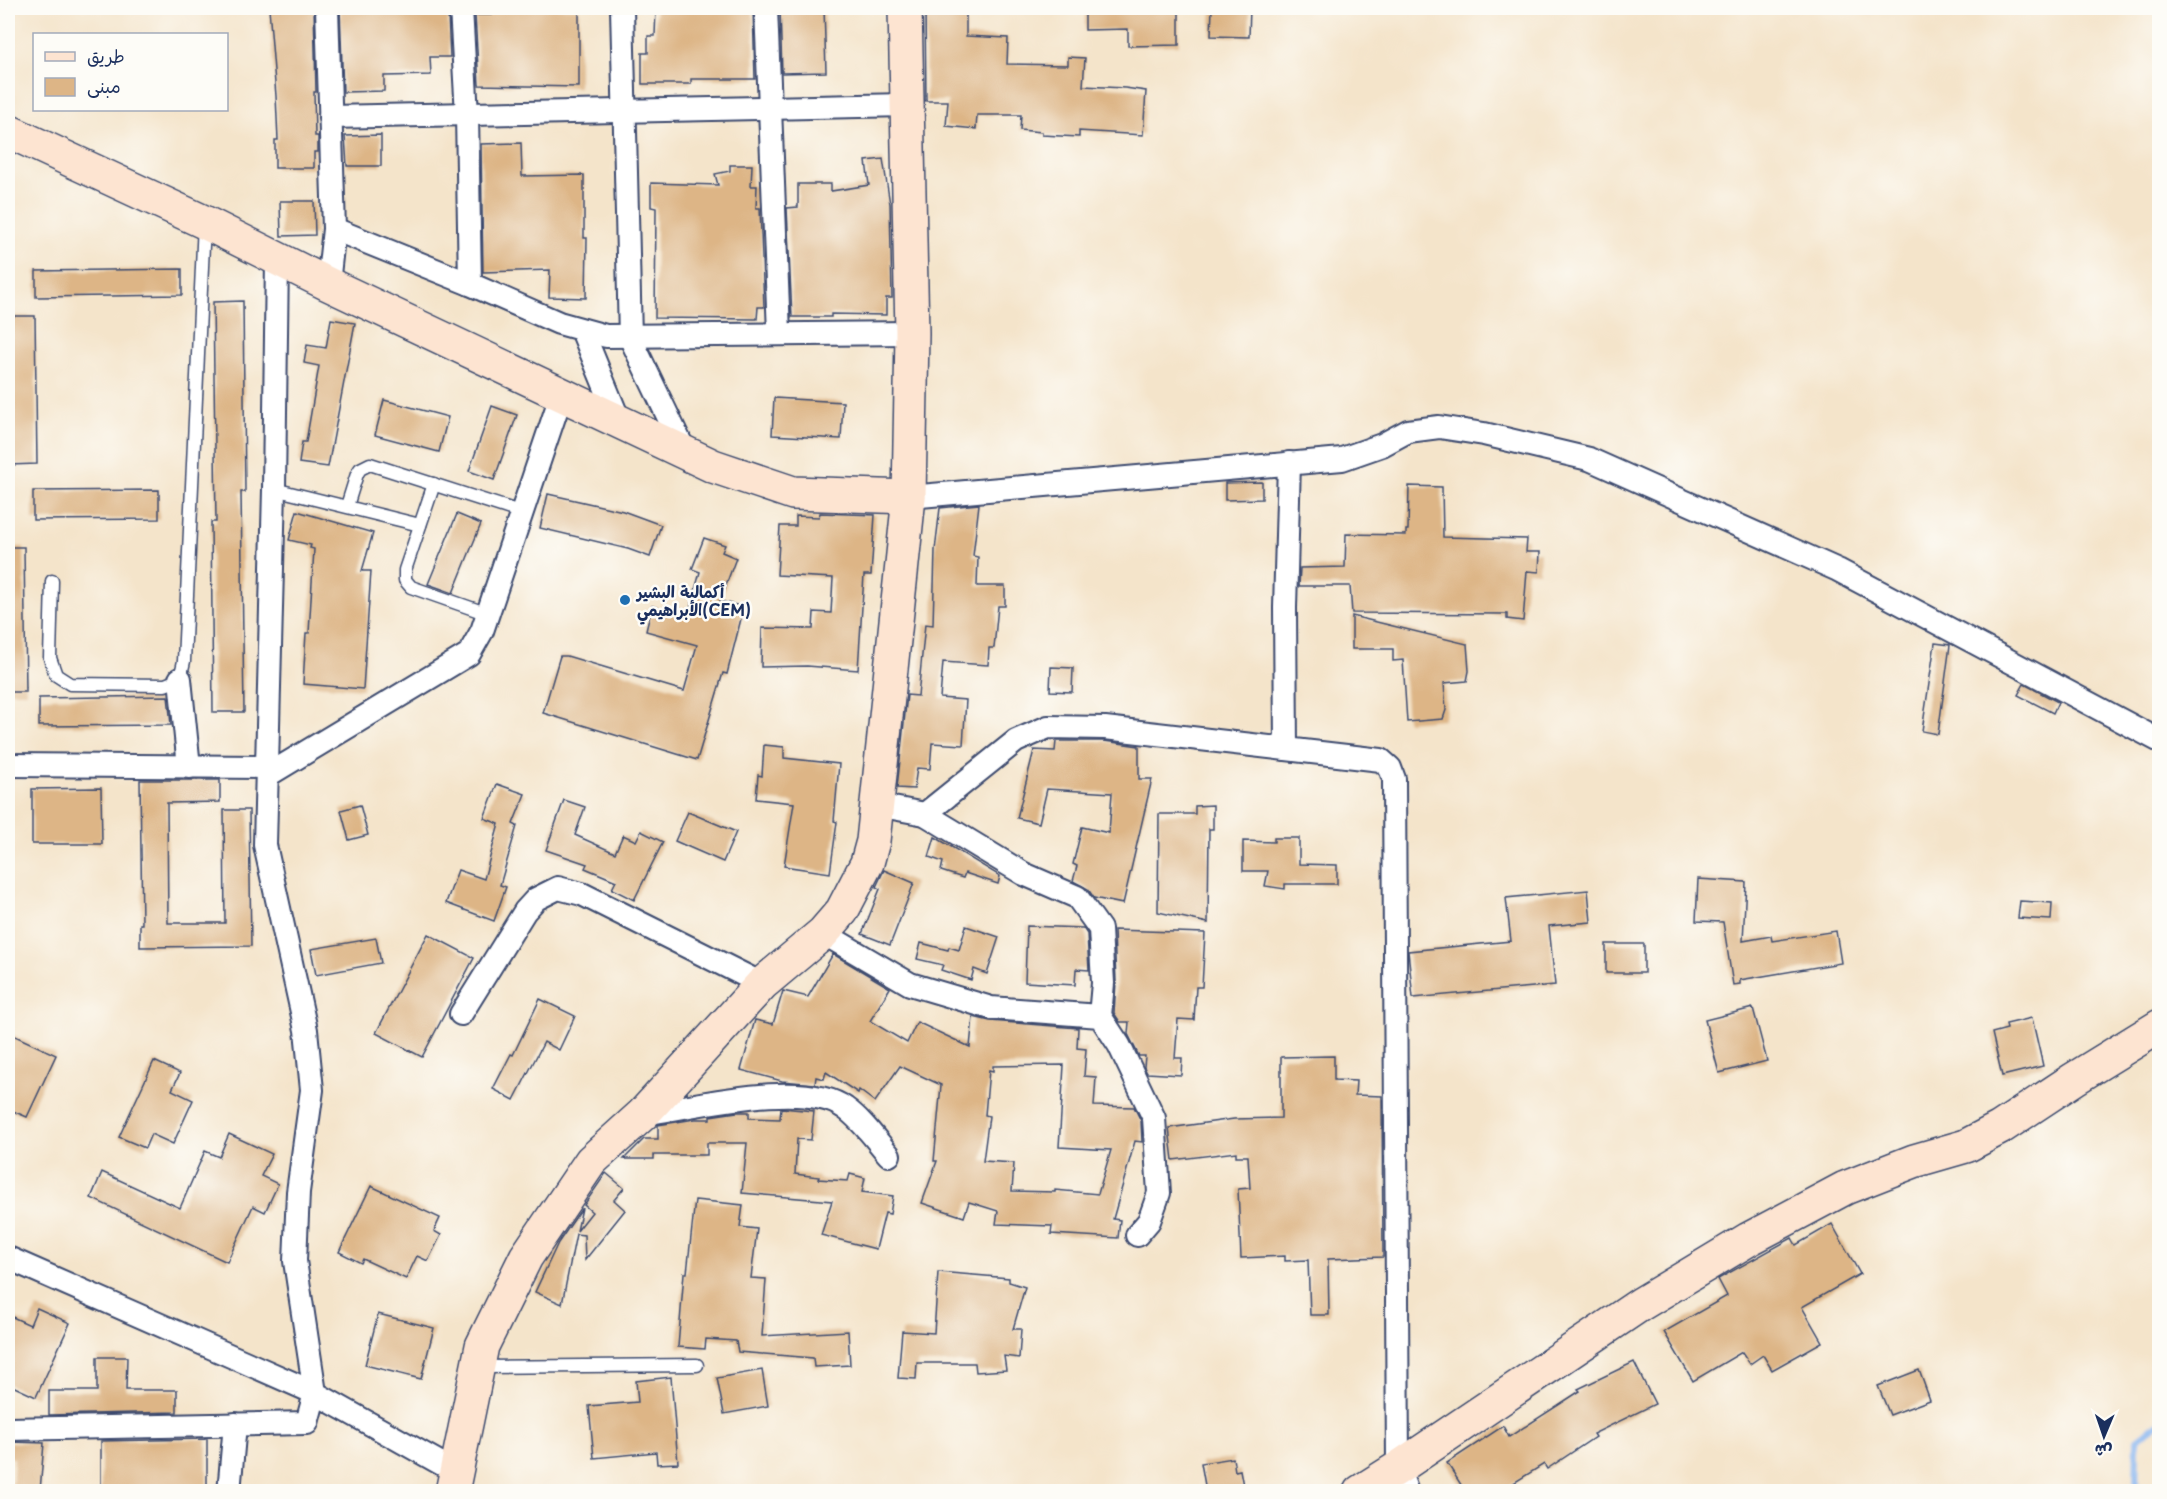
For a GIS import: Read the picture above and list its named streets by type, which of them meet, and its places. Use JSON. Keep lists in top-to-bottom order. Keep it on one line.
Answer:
{"places":["أكمالية البشير الأبراهيمي(CEM)"],"legend":["طريق","مبنى"],"north":"bottom"}
